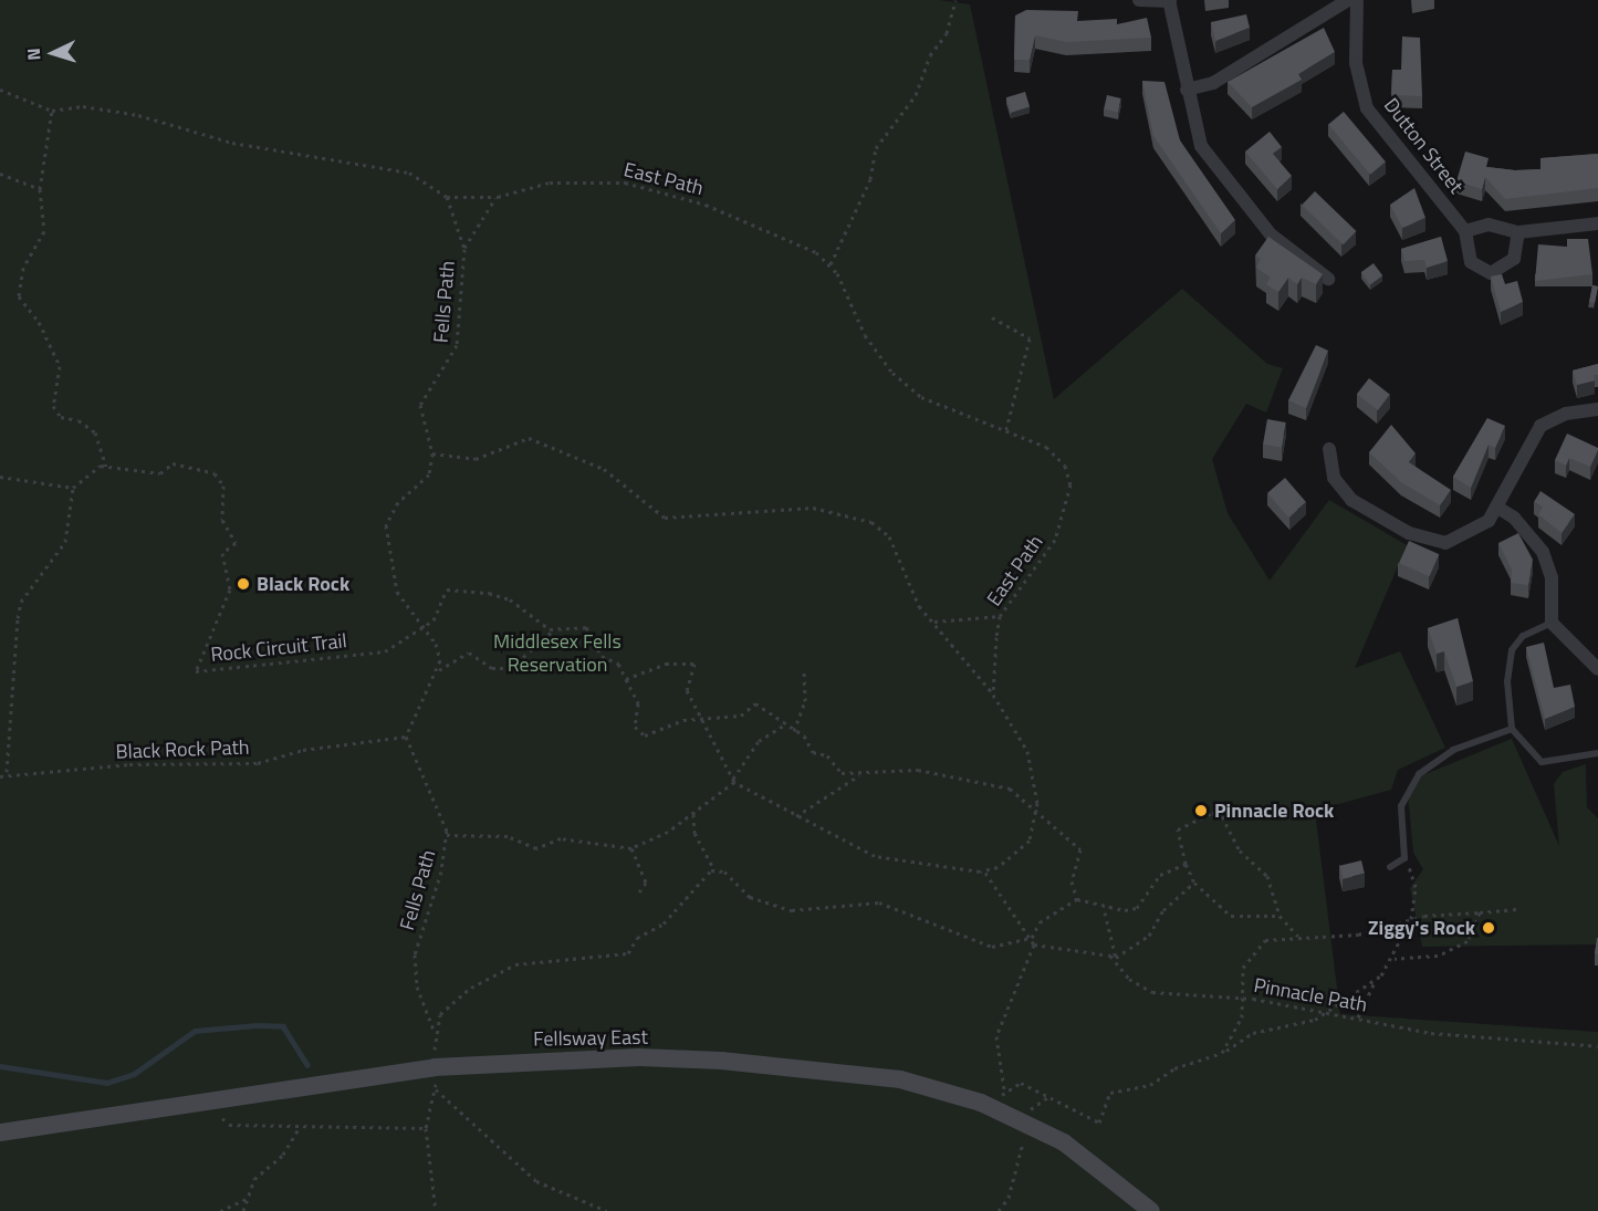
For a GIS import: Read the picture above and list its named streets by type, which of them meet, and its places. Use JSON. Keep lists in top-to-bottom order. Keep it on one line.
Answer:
{"streets":{"main road":["Fellsway East"],"street":["Dutton Street"],"path":["East Path","Fells Path","Rock Circuit Trail","Black Rock Path","Pinnacle Path"]},"crossings":[["East Path","Fells Path"],["Fells Path","Black Rock Path"]],"parks":["Middlesex Fells Reservation"],"places":["Black Rock","Pinnacle Rock","Ziggy's Rock"],"north":"left"}
